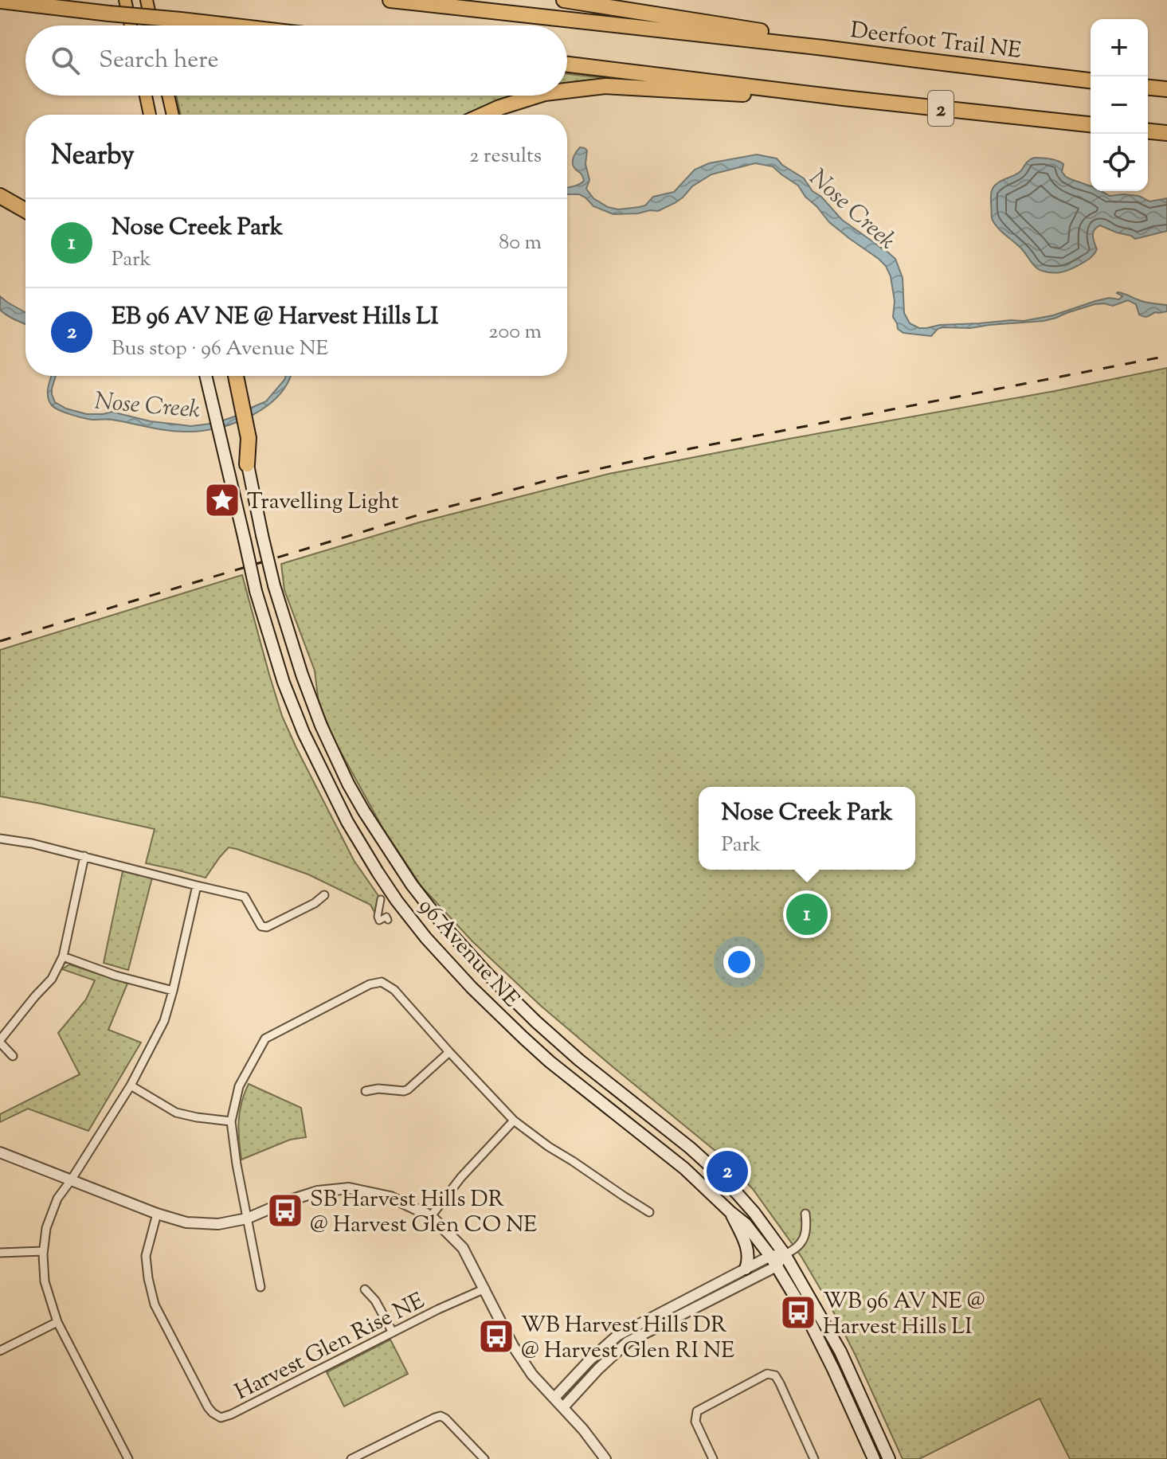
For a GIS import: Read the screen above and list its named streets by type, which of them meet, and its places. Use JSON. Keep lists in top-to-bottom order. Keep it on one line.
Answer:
{"streets":{"highway":["Deerfoot Trail NE","2"],"main road":["96 Avenue NE"],"street":["Harvest Glen Rise NE"]},"water":["Nose Creek"],"places":{"place":["Travelling Light"],"bus stop":["SB Harvest Hills DR @ Harvest Glen CO NE","WB 96 AV NE @ Harvest Hills LI","WB Harvest Hills DR @ Harvest Glen RI NE"]},"page":{"map_buttons":["+","−"],"search":"Search here","heading":["Nearby","2 results"],"list":[{"mark":"1","name":"Nose Creek Park","note":"Park","value":"80 m"},{"mark":"2","name":"EB 96 AV NE @ Harvest Hills LI","note":"Bus stop · 96 Avenue NE","value":"200 m"}],"popup":["Nose Creek Park","Park"],"pins":["1","2"]}}
